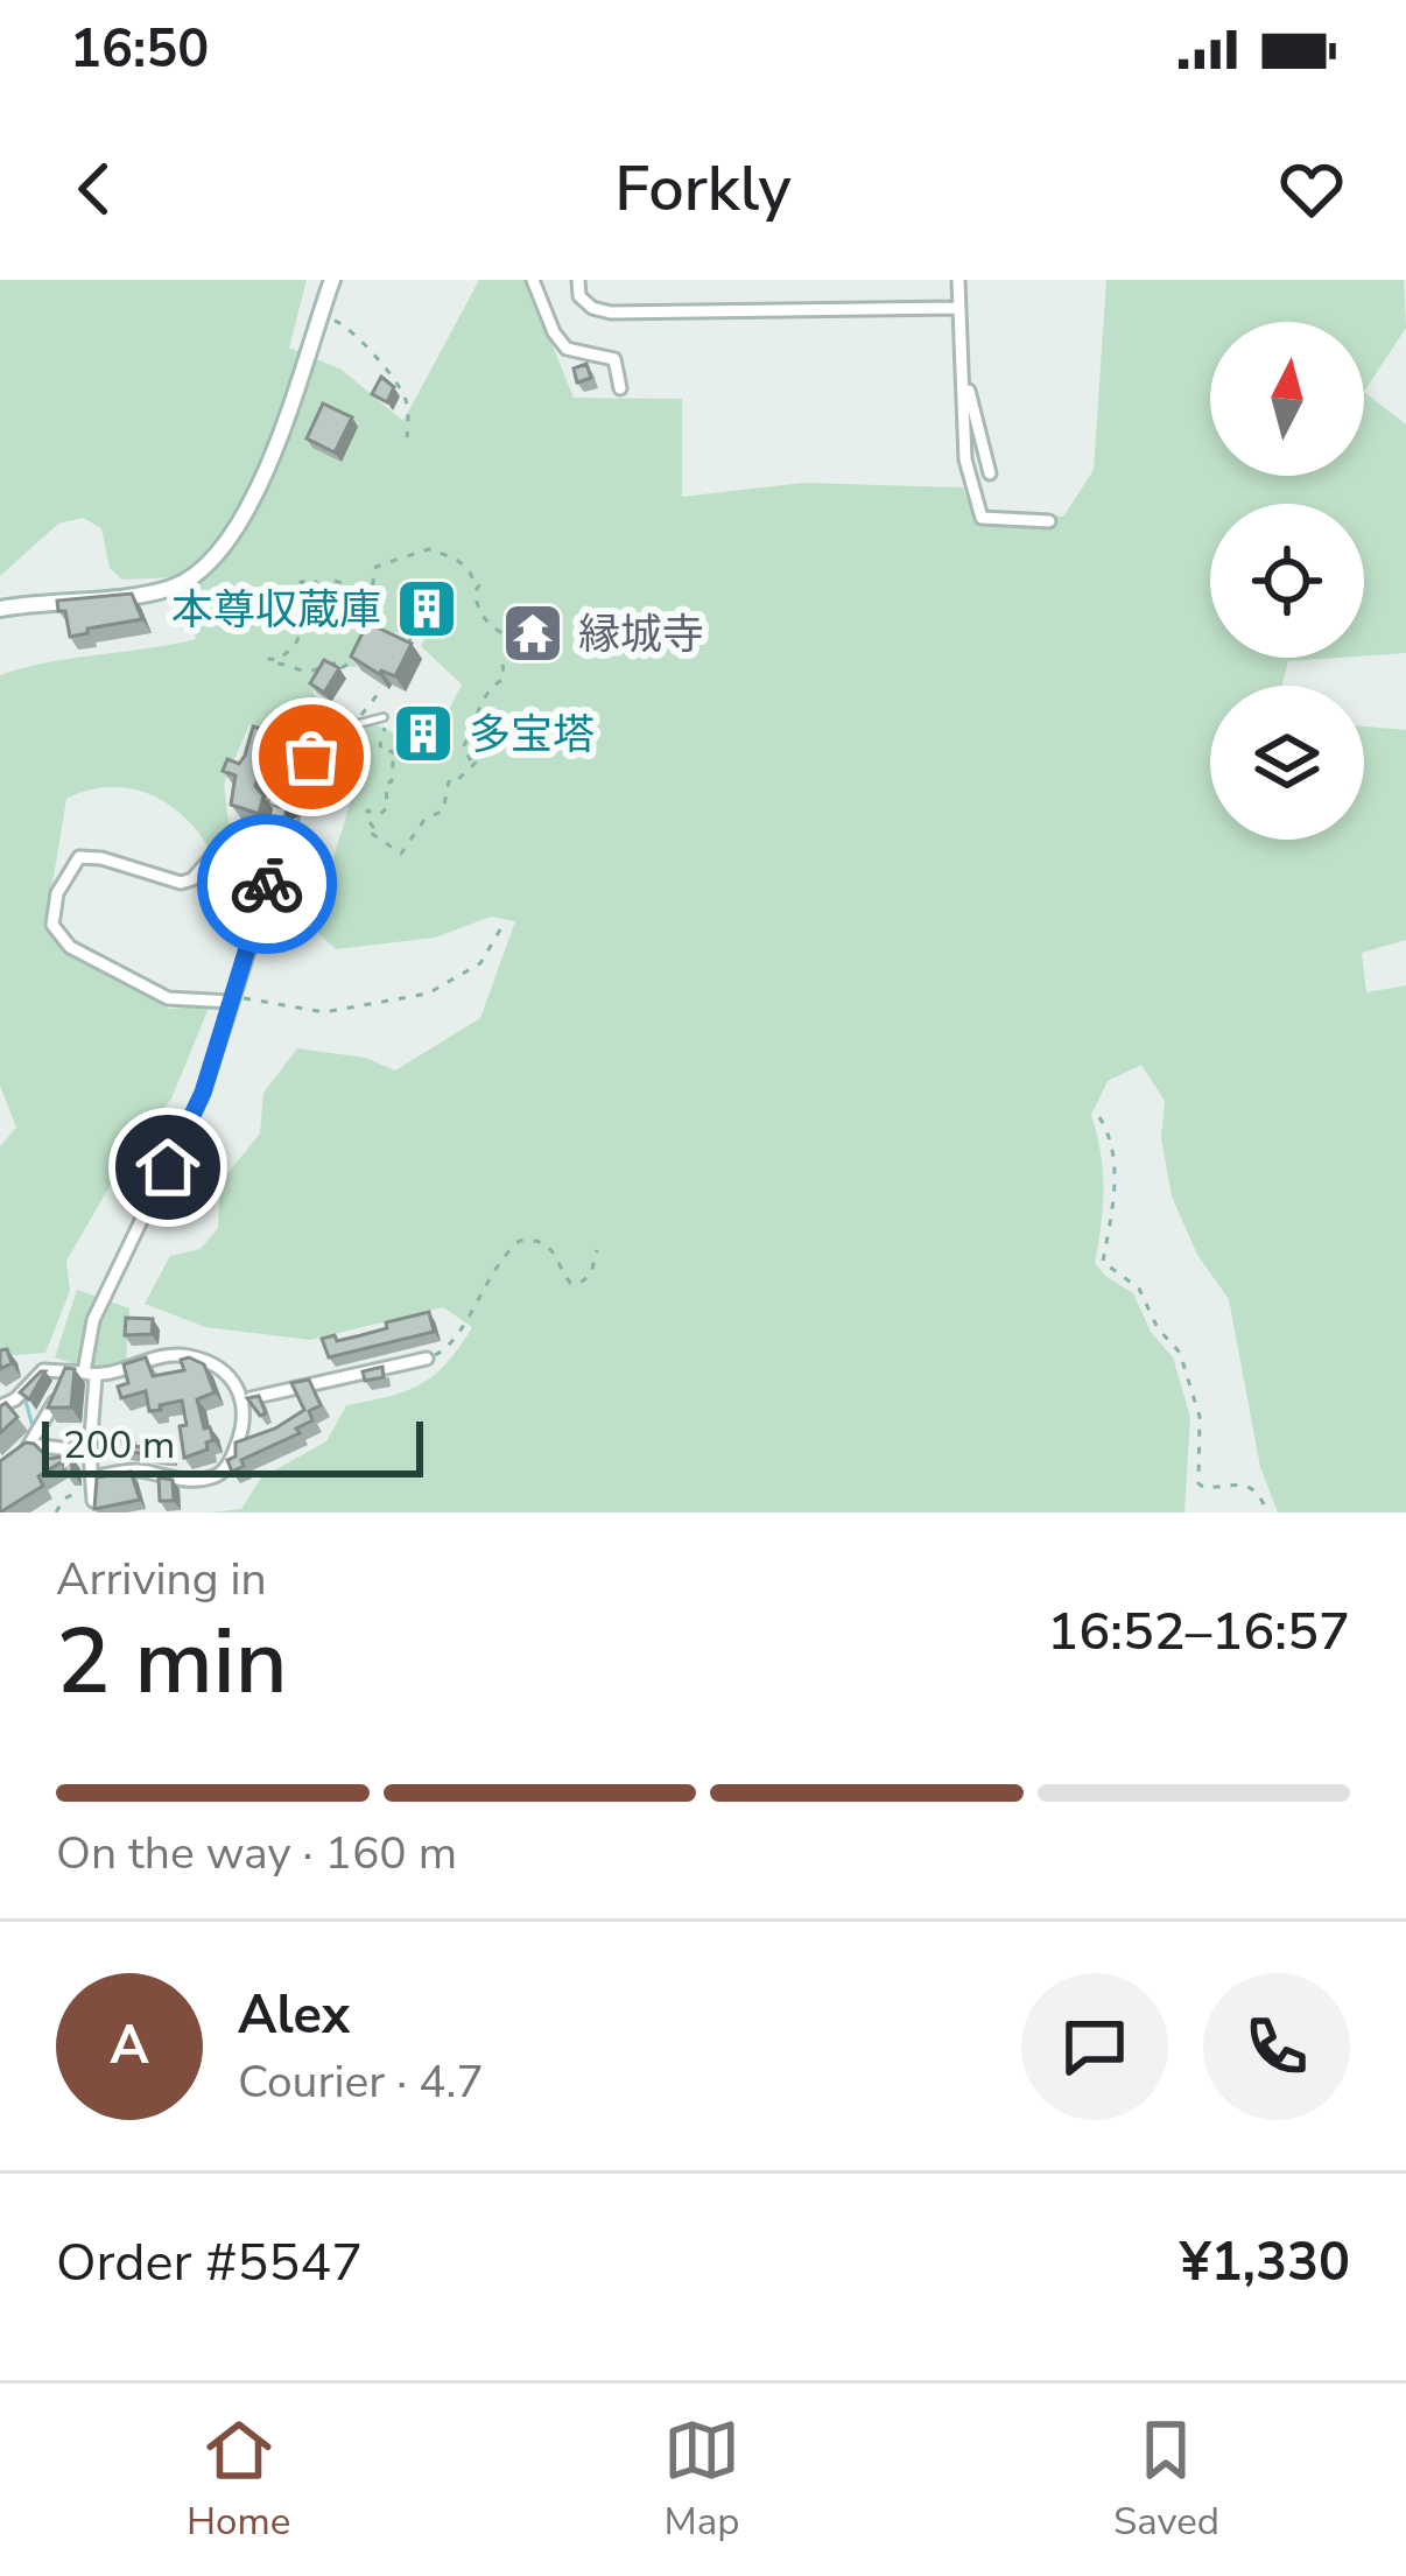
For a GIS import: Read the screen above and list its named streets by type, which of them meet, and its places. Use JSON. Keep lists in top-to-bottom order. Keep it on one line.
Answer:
{"places":{"building":["本尊収蔵庫","多宝塔"],"temple":["縁城寺"]},"scale_bar":"200 m","north":"top","page":{"status":"16:50","header":"Forkly","scale":"200 m","heading":["2 min","Arriving in","16:52–16:57"],"panel":["Alex","Courier · 4.7","Order #5547","¥1,330"],"bar":"On the way · 160 m","round":"A","tabs":["Home","Map","Saved"]}}
